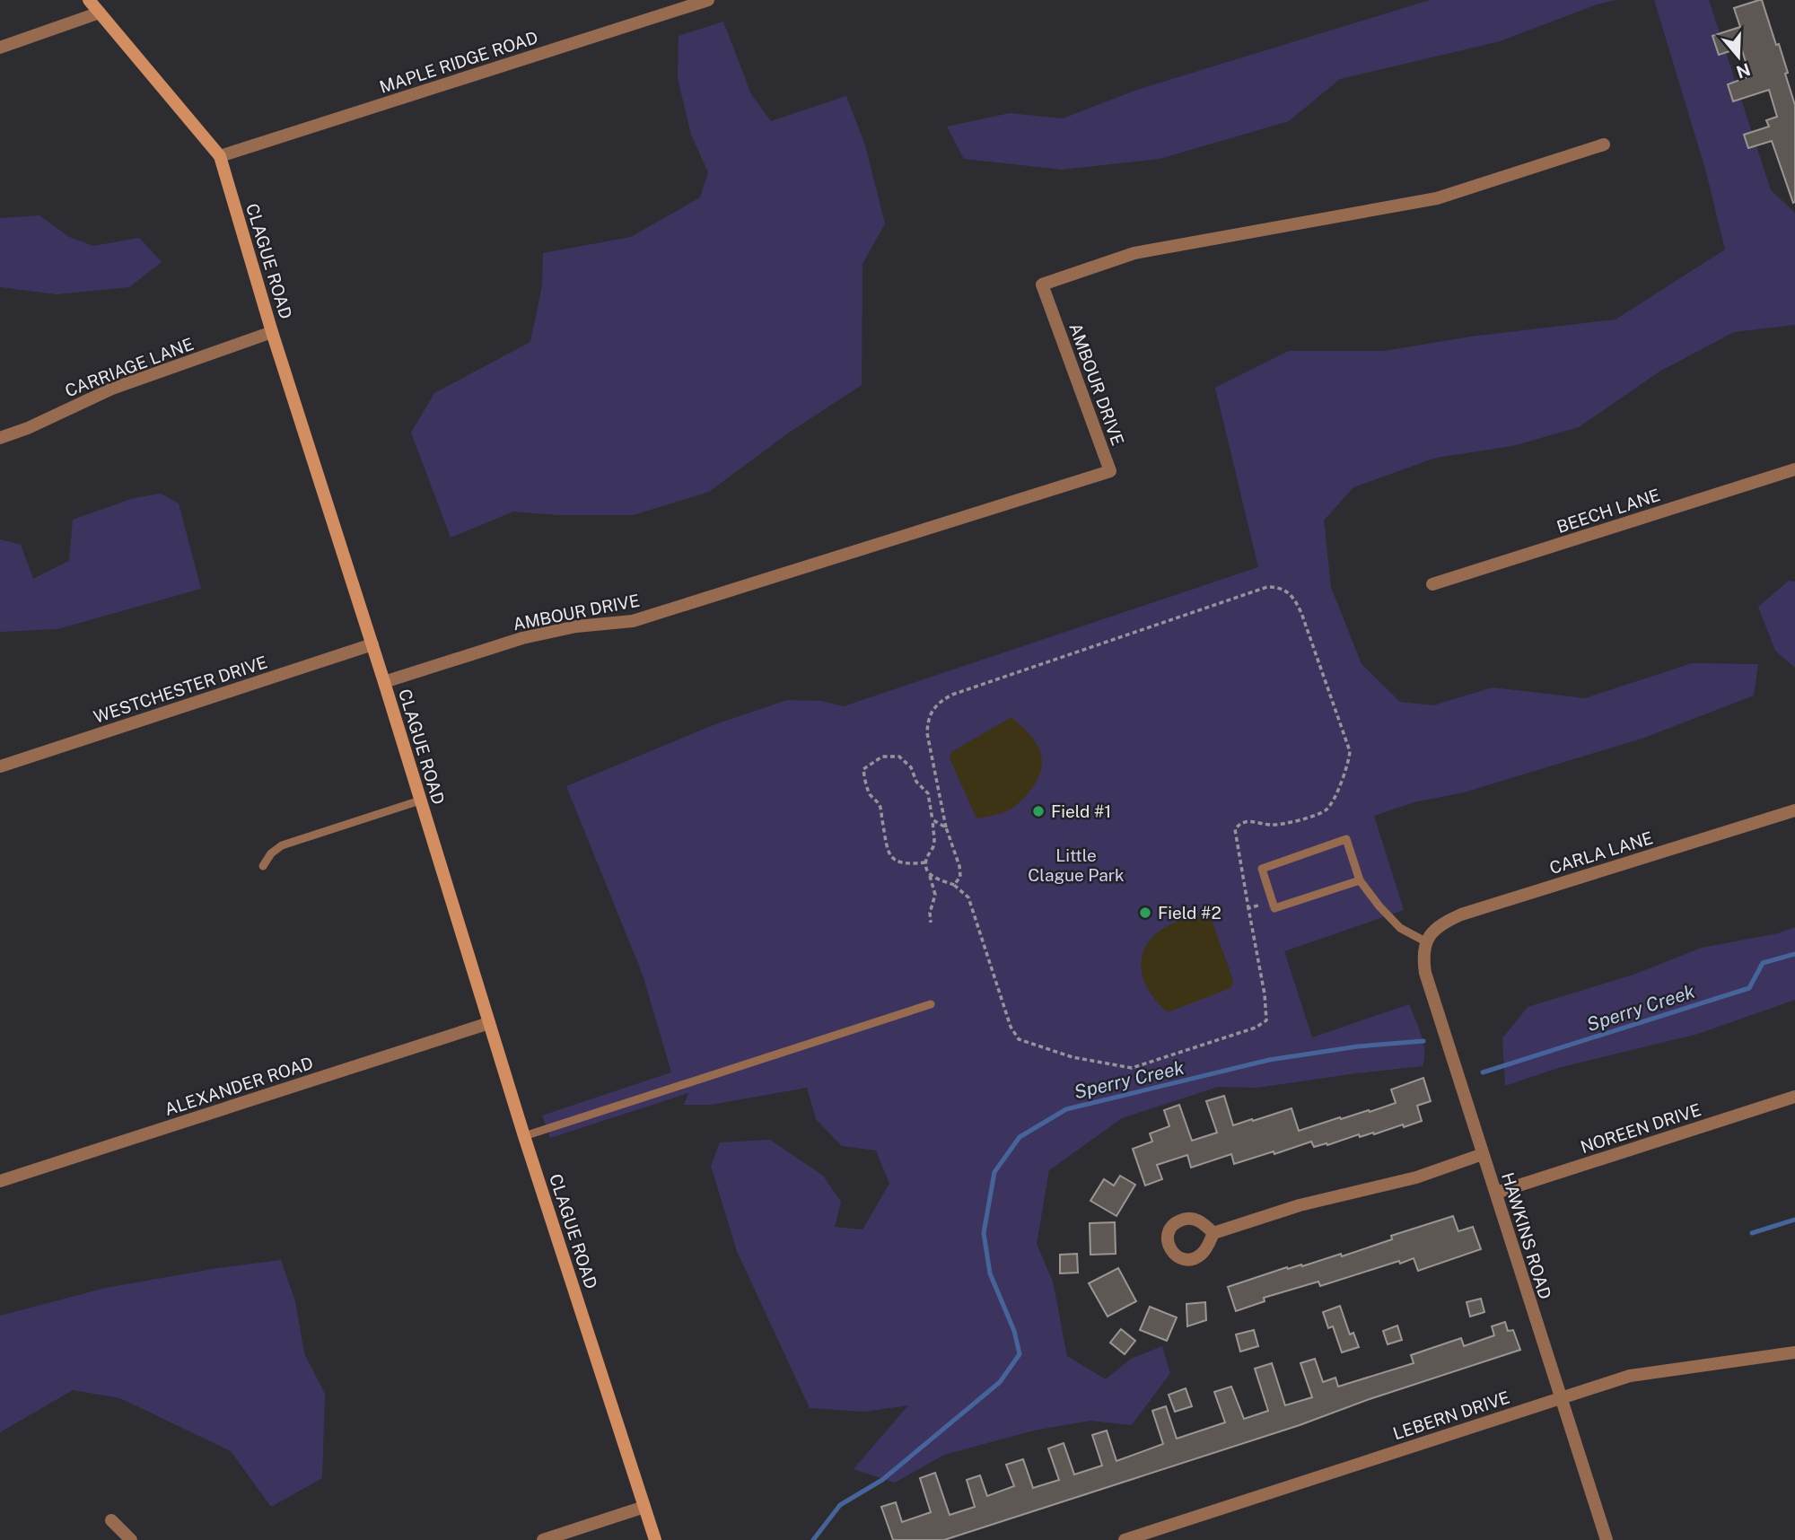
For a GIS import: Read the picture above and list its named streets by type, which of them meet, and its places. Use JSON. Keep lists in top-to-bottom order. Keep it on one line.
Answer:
{"streets":{"main road":["CLAGUE ROAD"],"street":["MAPLE RIDGE ROAD","CARRIAGE LANE","AMBOUR DRIVE","BEECH LANE","WESTCHESTER DRIVE","CARLA LANE","ALEXANDER ROAD","NOREEN DRIVE","HAWKINS ROAD","LEBERN DRIVE"]},"crossings":[["MAPLE RIDGE ROAD","CLAGUE ROAD"],["CLAGUE ROAD","CARRIAGE LANE"],["CLAGUE ROAD","AMBOUR DRIVE"],["CLAGUE ROAD","WESTCHESTER DRIVE"],["CLAGUE ROAD","ALEXANDER ROAD"],["CARLA LANE","HAWKINS ROAD"],["NOREEN DRIVE","HAWKINS ROAD"],["HAWKINS ROAD","LEBERN DRIVE"]],"water":["Sperry Creek"],"parks":["Little Clague Park"],"places":["Field #1","Field #2"],"north":"bottom"}
